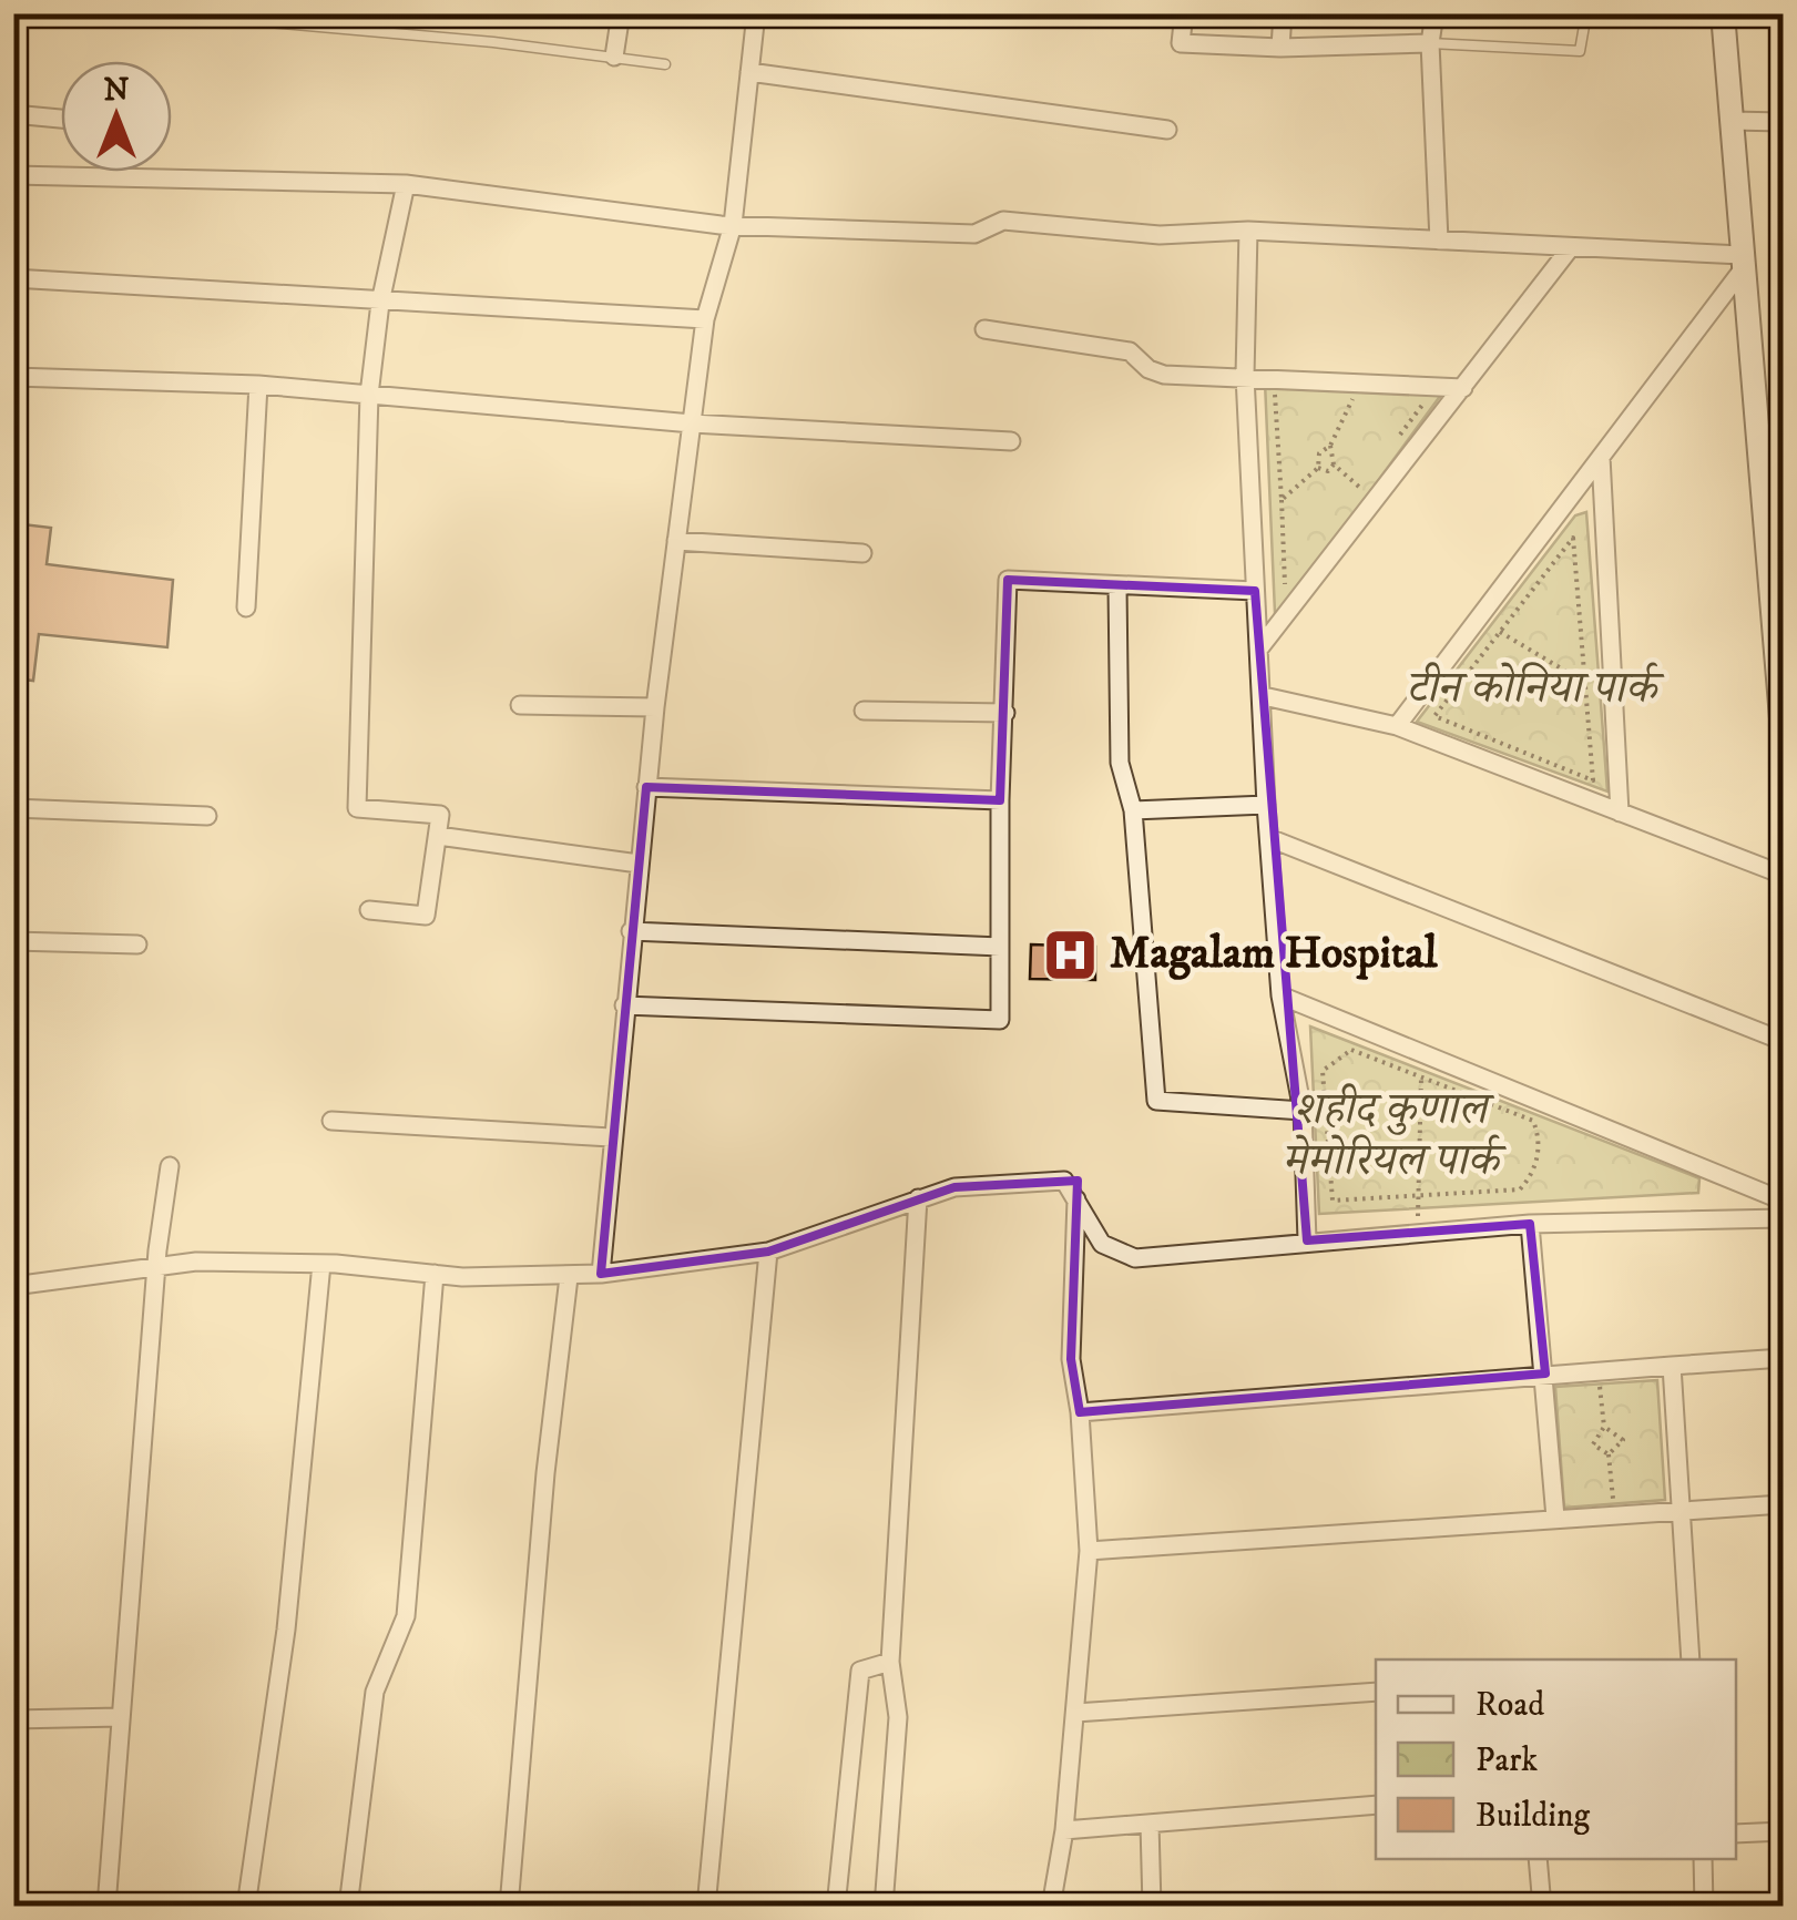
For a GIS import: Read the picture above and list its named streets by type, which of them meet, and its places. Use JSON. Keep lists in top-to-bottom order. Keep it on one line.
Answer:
{"parks":["टीन कोनिया पार्क","शहीद कुणाल मेमोरियल पार्क"],"places":{"hospital":["Magalam Hospital"]},"legend":["Road","Park","Building"],"north":"top"}
